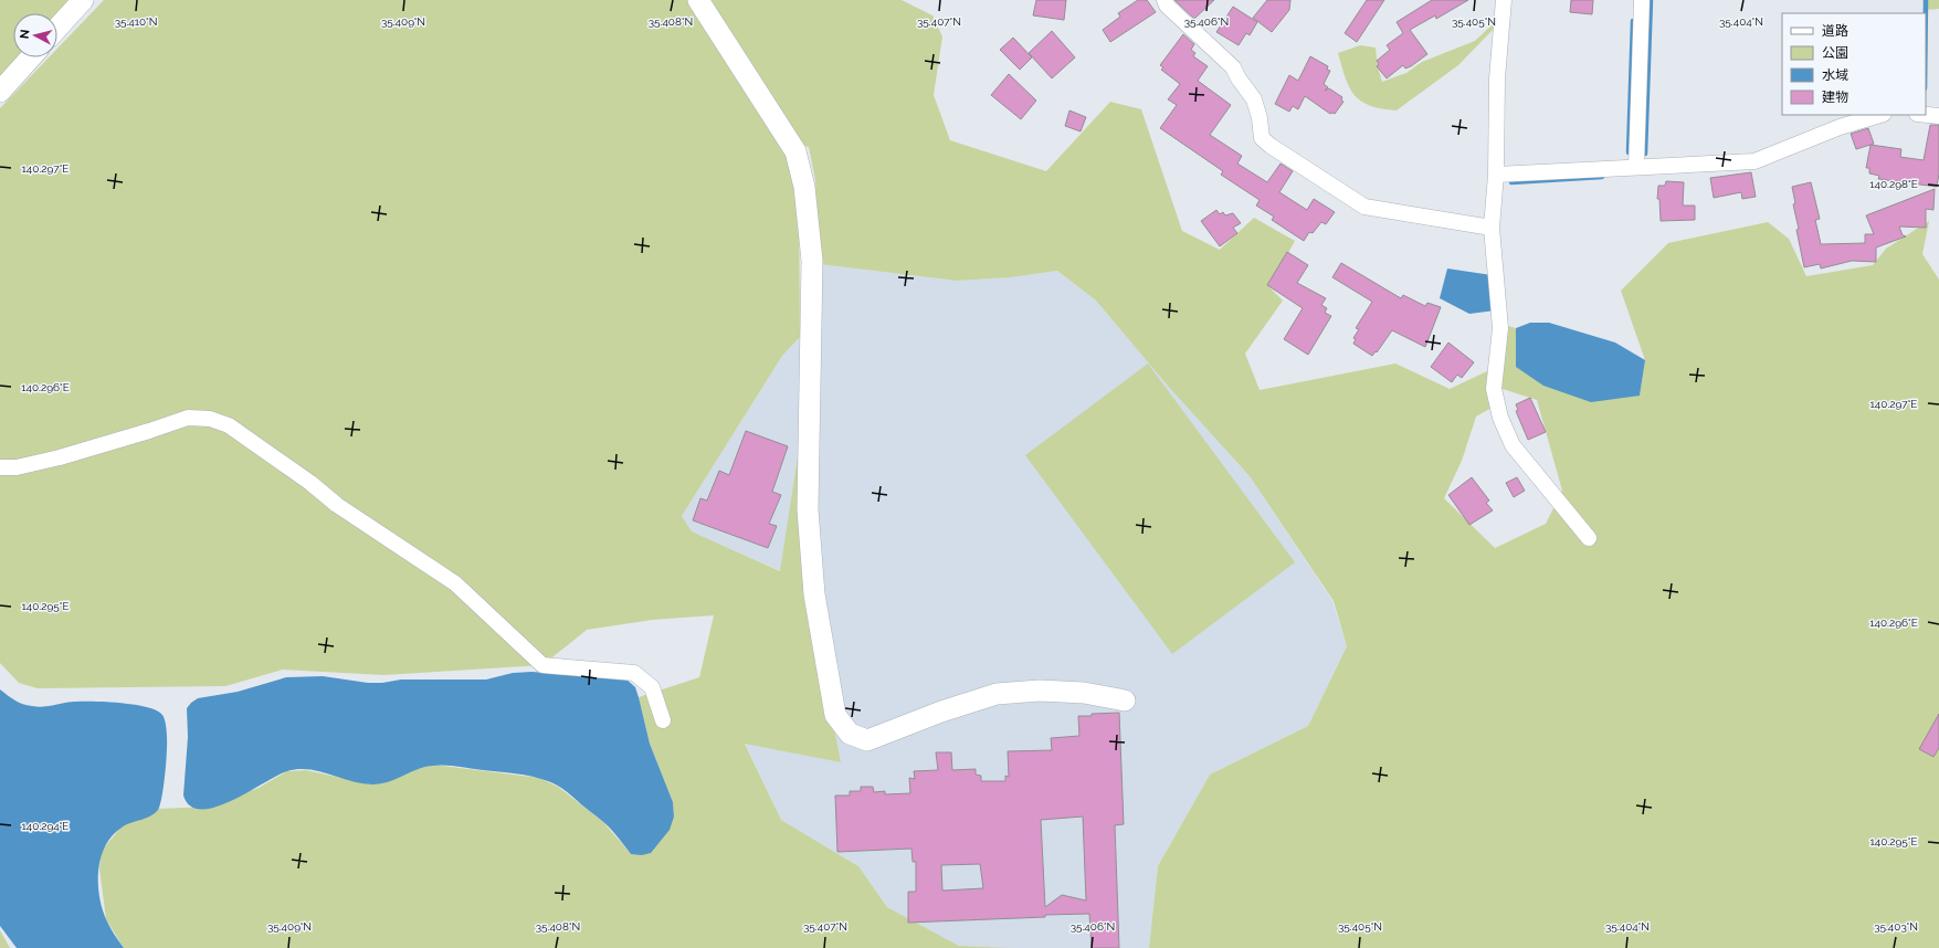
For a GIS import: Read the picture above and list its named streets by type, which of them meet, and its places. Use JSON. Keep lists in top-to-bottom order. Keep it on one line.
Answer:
{"legend":["道路","公園","水域","建物"],"north":"left","coordinates":["35.410°N","35.409°N","35.408°N","35.407°N","35.406°N","35.405°N","35.404°N","140.297°E","140.298°E","140.296°E","140.295°E","140.294°E","35.403°N"]}
